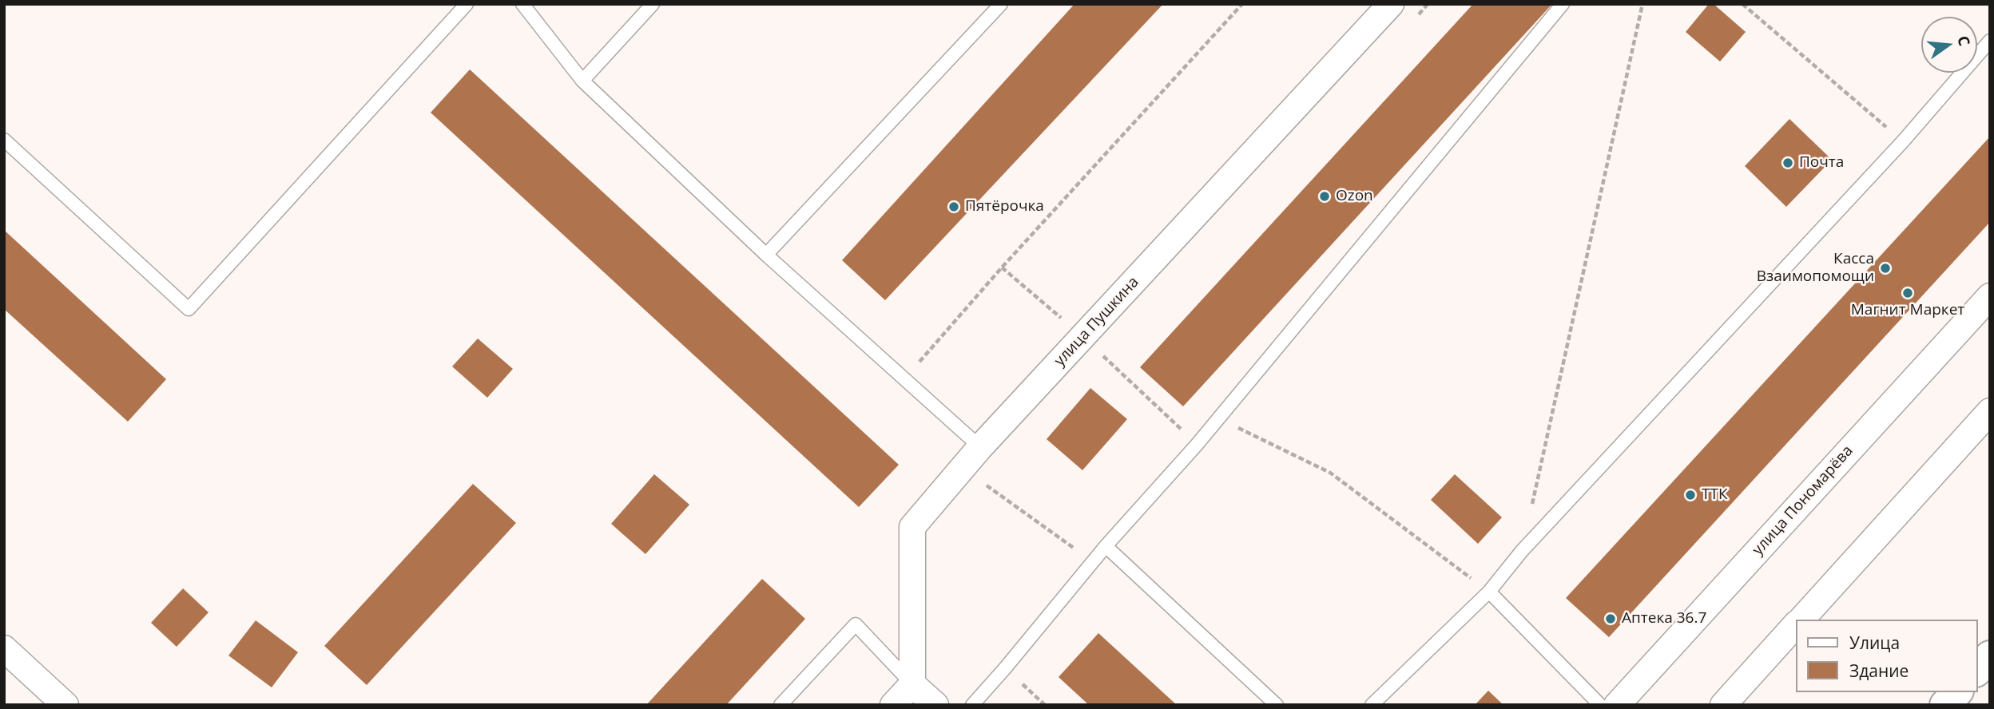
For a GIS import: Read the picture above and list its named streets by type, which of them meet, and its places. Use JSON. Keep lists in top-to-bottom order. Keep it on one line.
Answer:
{"streets":{"street":["улица Пушкина","улица Пономарёва"]},"places":["Почта","Ozon","Пятёрочка","Касса Взаимопомощи","Магнит Маркет","ТТК","Аптека 36.7"],"legend":["Улица","Здание"],"north":"right"}
